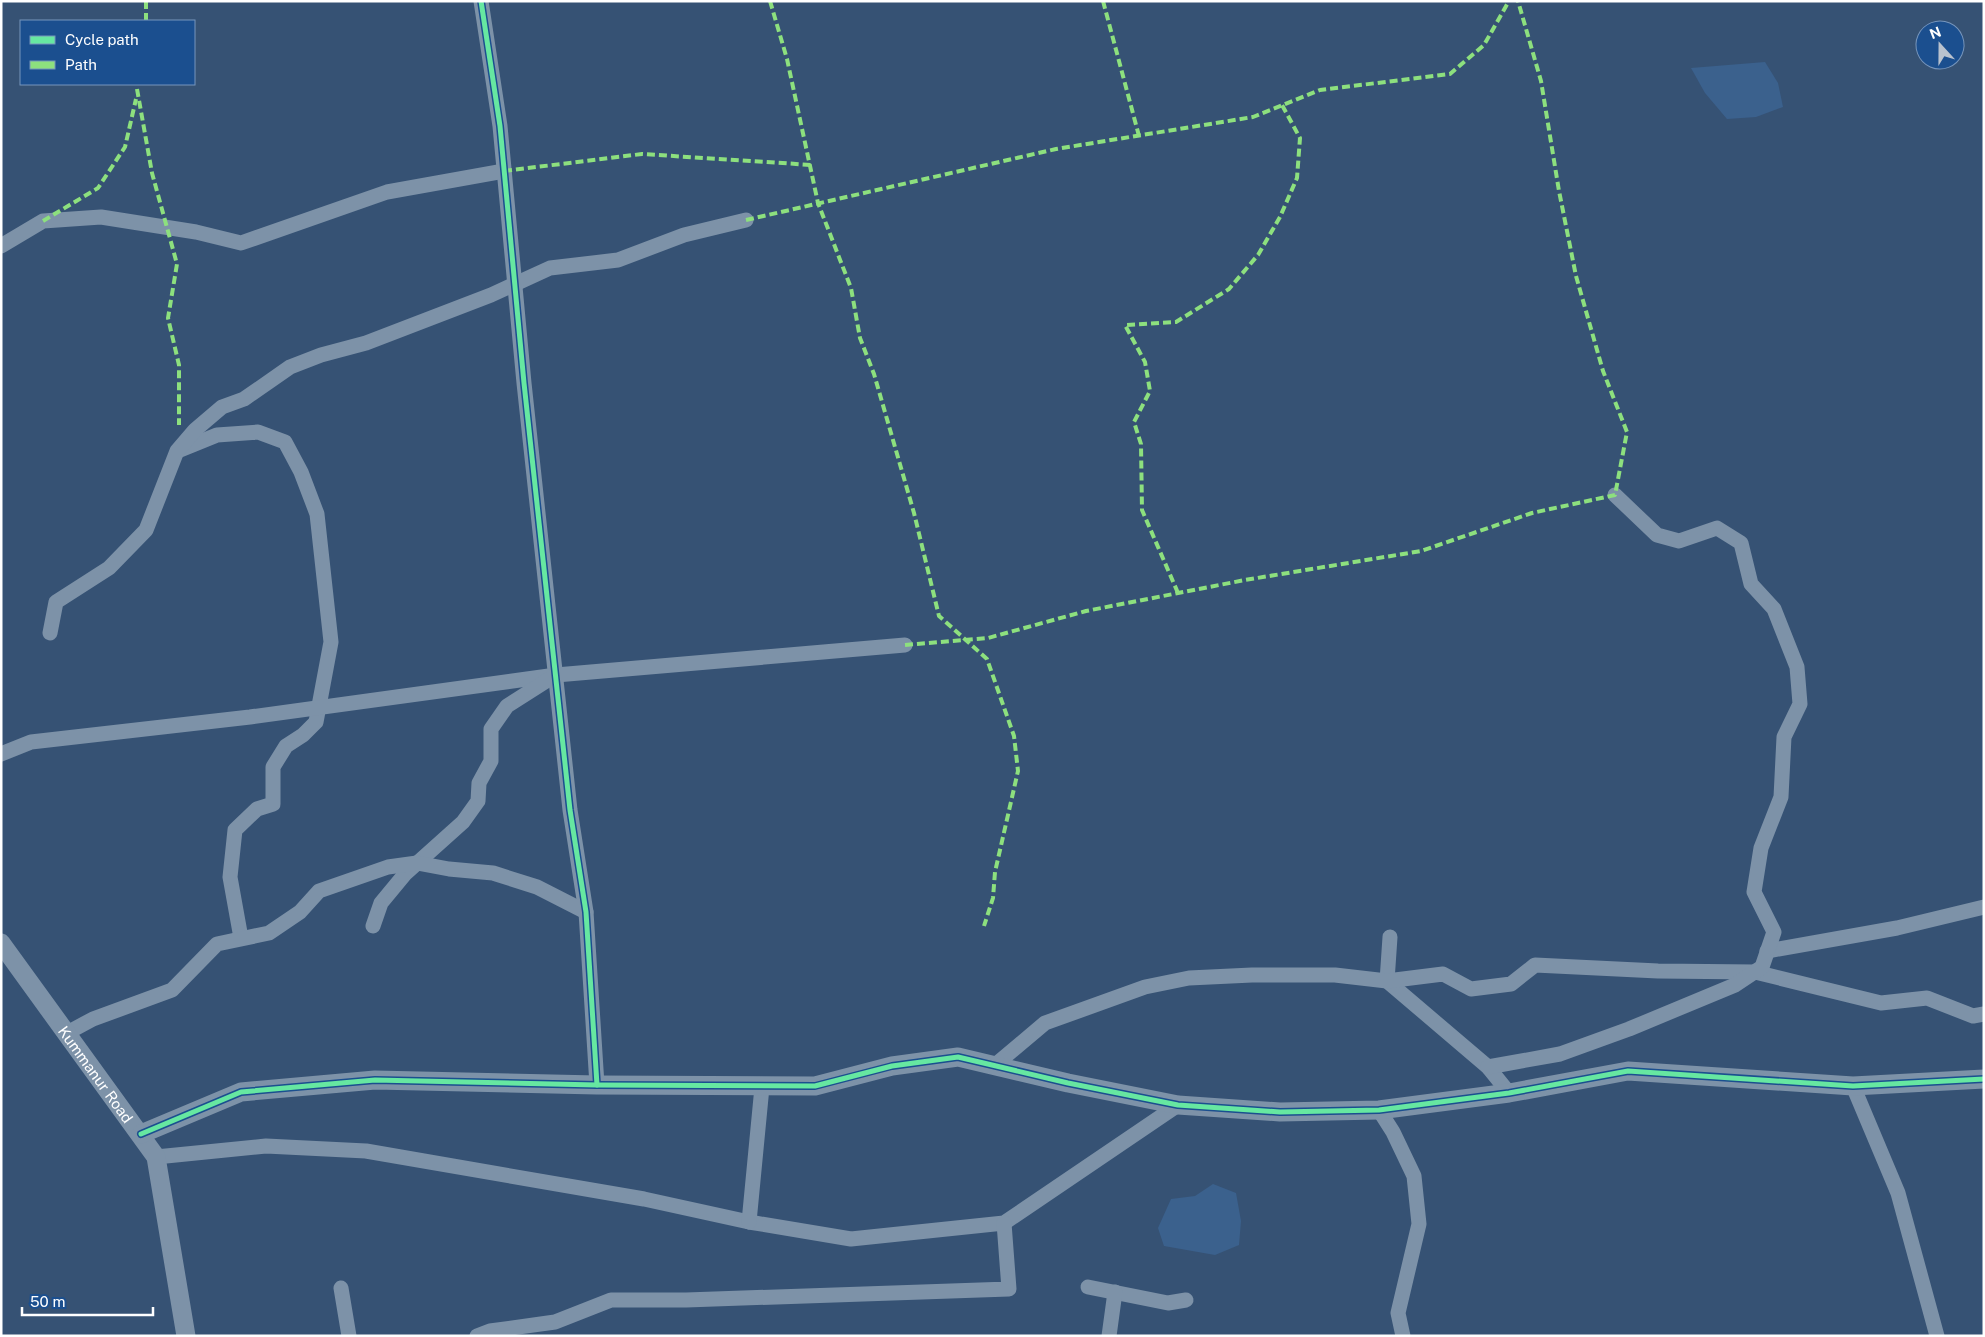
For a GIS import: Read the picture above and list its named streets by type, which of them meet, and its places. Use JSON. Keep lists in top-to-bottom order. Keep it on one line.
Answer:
{"streets":{"street":["Kummanur Road"]},"legend":["Cycle path","Path"],"scale_bar":"50 m","north":"top"}
